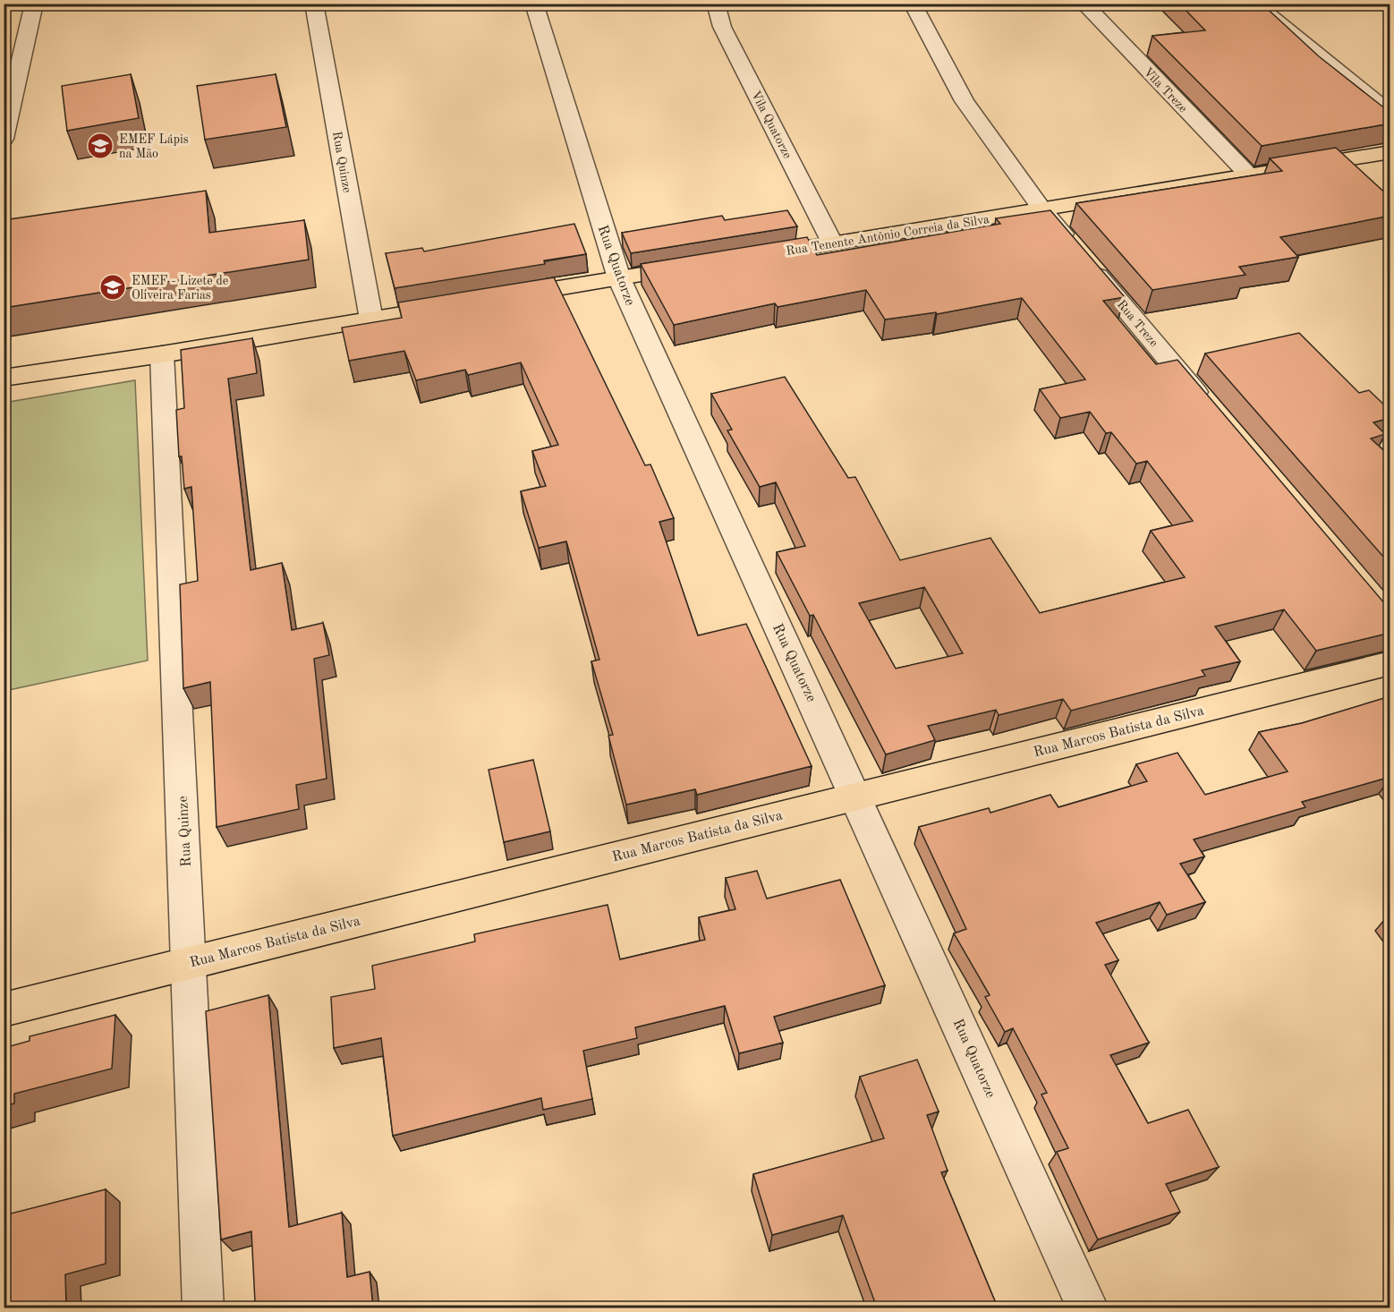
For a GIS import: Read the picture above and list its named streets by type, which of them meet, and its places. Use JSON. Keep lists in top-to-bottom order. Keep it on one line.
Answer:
{"streets":{"main road":["Rua Tenente Antônio Correia da Silva","Rua Marcos Batista da Silva"],"street":["Vila Treze","Vila Quatorze","Rua Quinze","Rua Quatorze","Rua Treze"]},"crossings":[["Vila Treze","Rua Tenente Antônio Correia da Silva"],["Vila Quatorze","Rua Tenente Antônio Correia da Silva"],["Rua Quinze","Rua Marcos Batista da Silva"],["Rua Tenente Antônio Correia da Silva","Rua Treze"],["Rua Quatorze","Rua Marcos Batista da Silva"]],"places":{"school or university":["EMEF Lápis na Mão","EMEF - Lizete de Oliveira Farias"]}}
